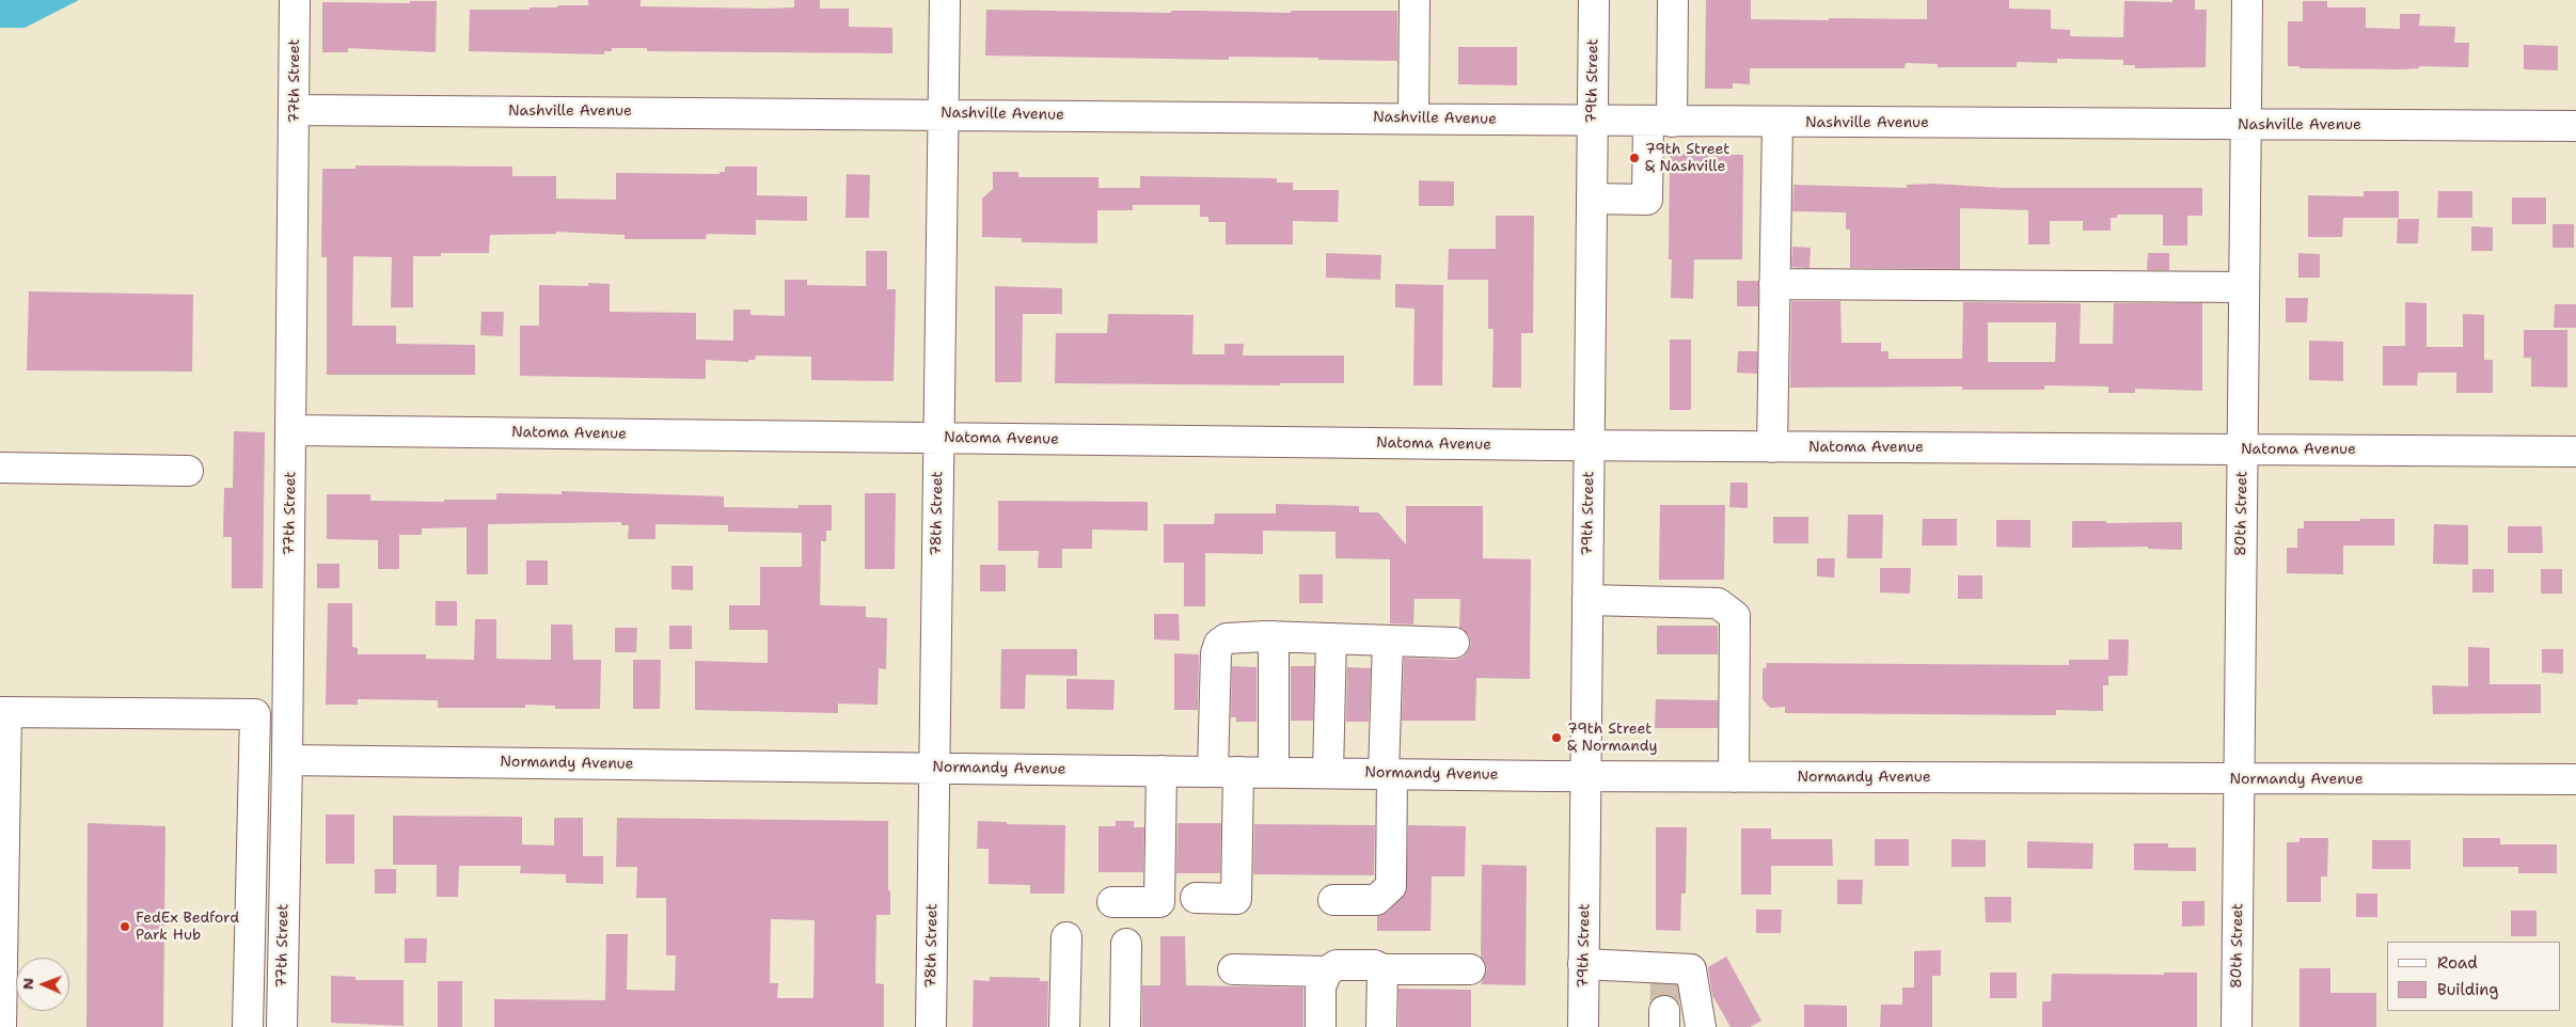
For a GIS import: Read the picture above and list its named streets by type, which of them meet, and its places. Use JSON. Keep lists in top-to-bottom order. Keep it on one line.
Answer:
{"streets":{"street":["77th Street","79th Street","Nashville Avenue","Natoma Avenue","78th Street","80th Street","Normandy Avenue"]},"crossings":[["77th Street","Nashville Avenue"],["77th Street","Natoma Avenue"],["77th Street","Normandy Avenue"],["79th Street","Nashville Avenue"],["79th Street","Natoma Avenue"],["79th Street","Normandy Avenue"],["Nashville Avenue","78th Street"],["Nashville Avenue","80th Street"],["Natoma Avenue","78th Street"],["Natoma Avenue","80th Street"],["78th Street","Normandy Avenue"],["80th Street","Normandy Avenue"]],"places":["79th Street & Nashville","79th Street & Normandy","FedEx Bedford Park Hub"],"legend":["Road","Building"],"north":"left"}
